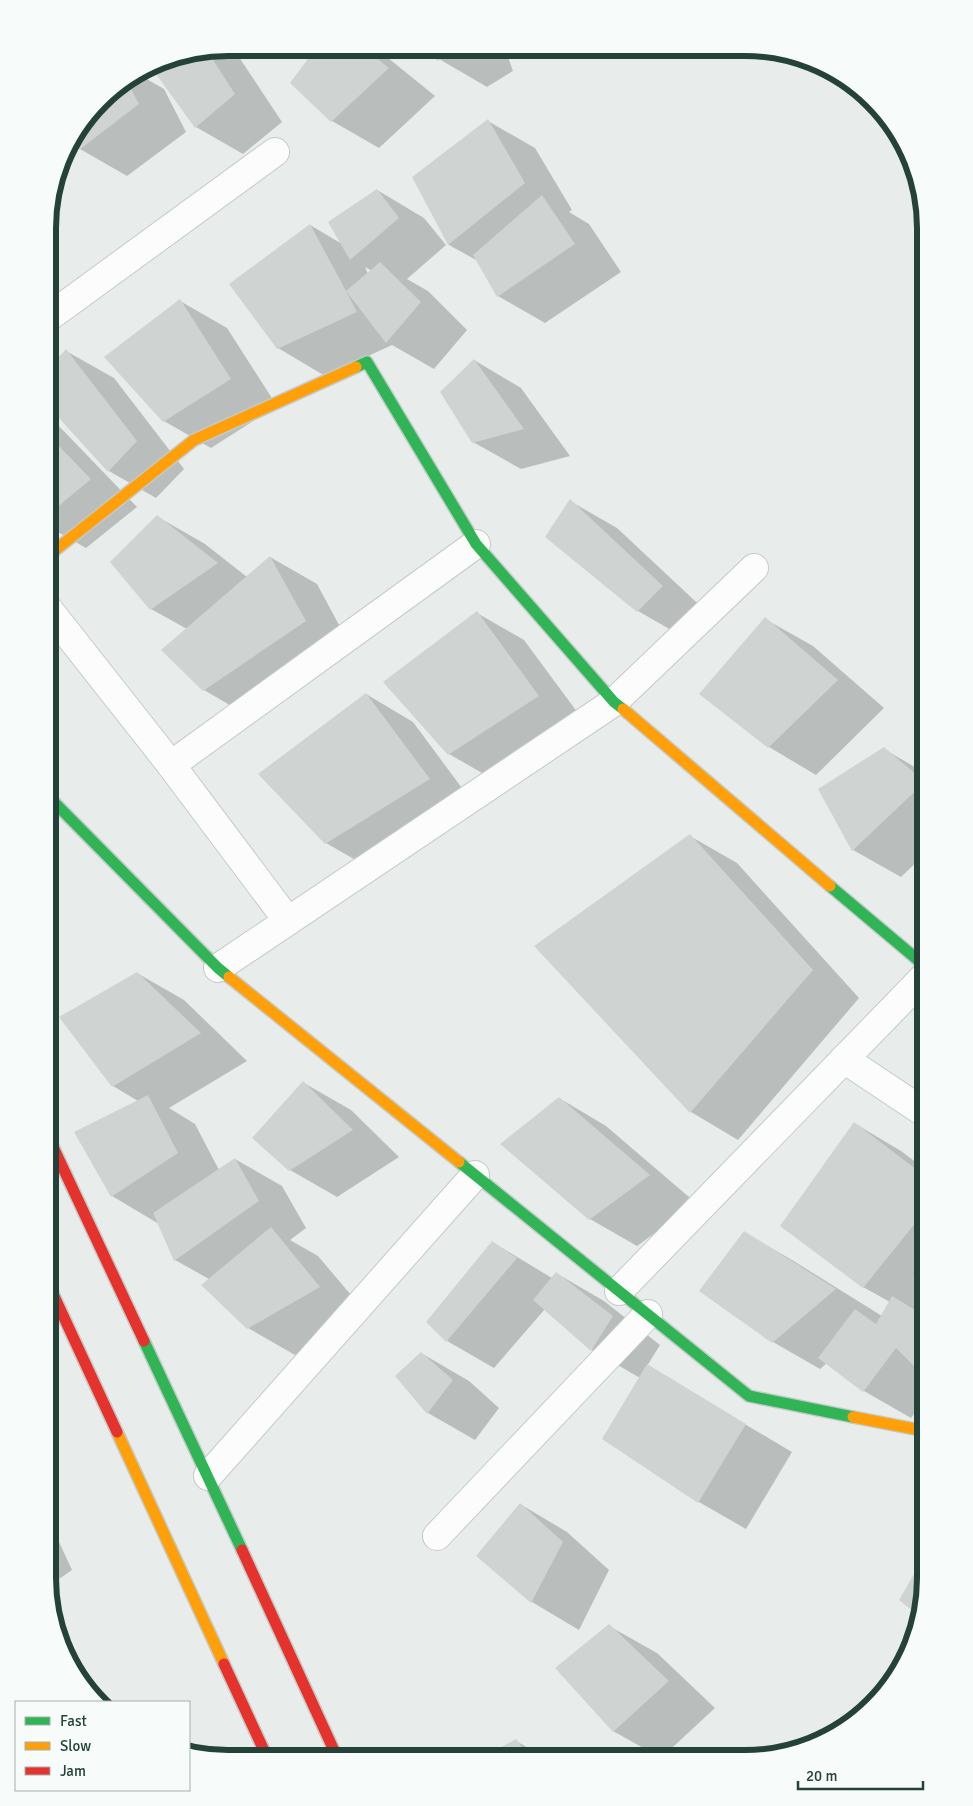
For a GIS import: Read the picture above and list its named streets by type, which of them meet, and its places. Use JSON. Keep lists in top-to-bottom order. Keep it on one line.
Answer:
{"legend":["Fast","Slow","Jam"],"scale_bar":"20 m"}
